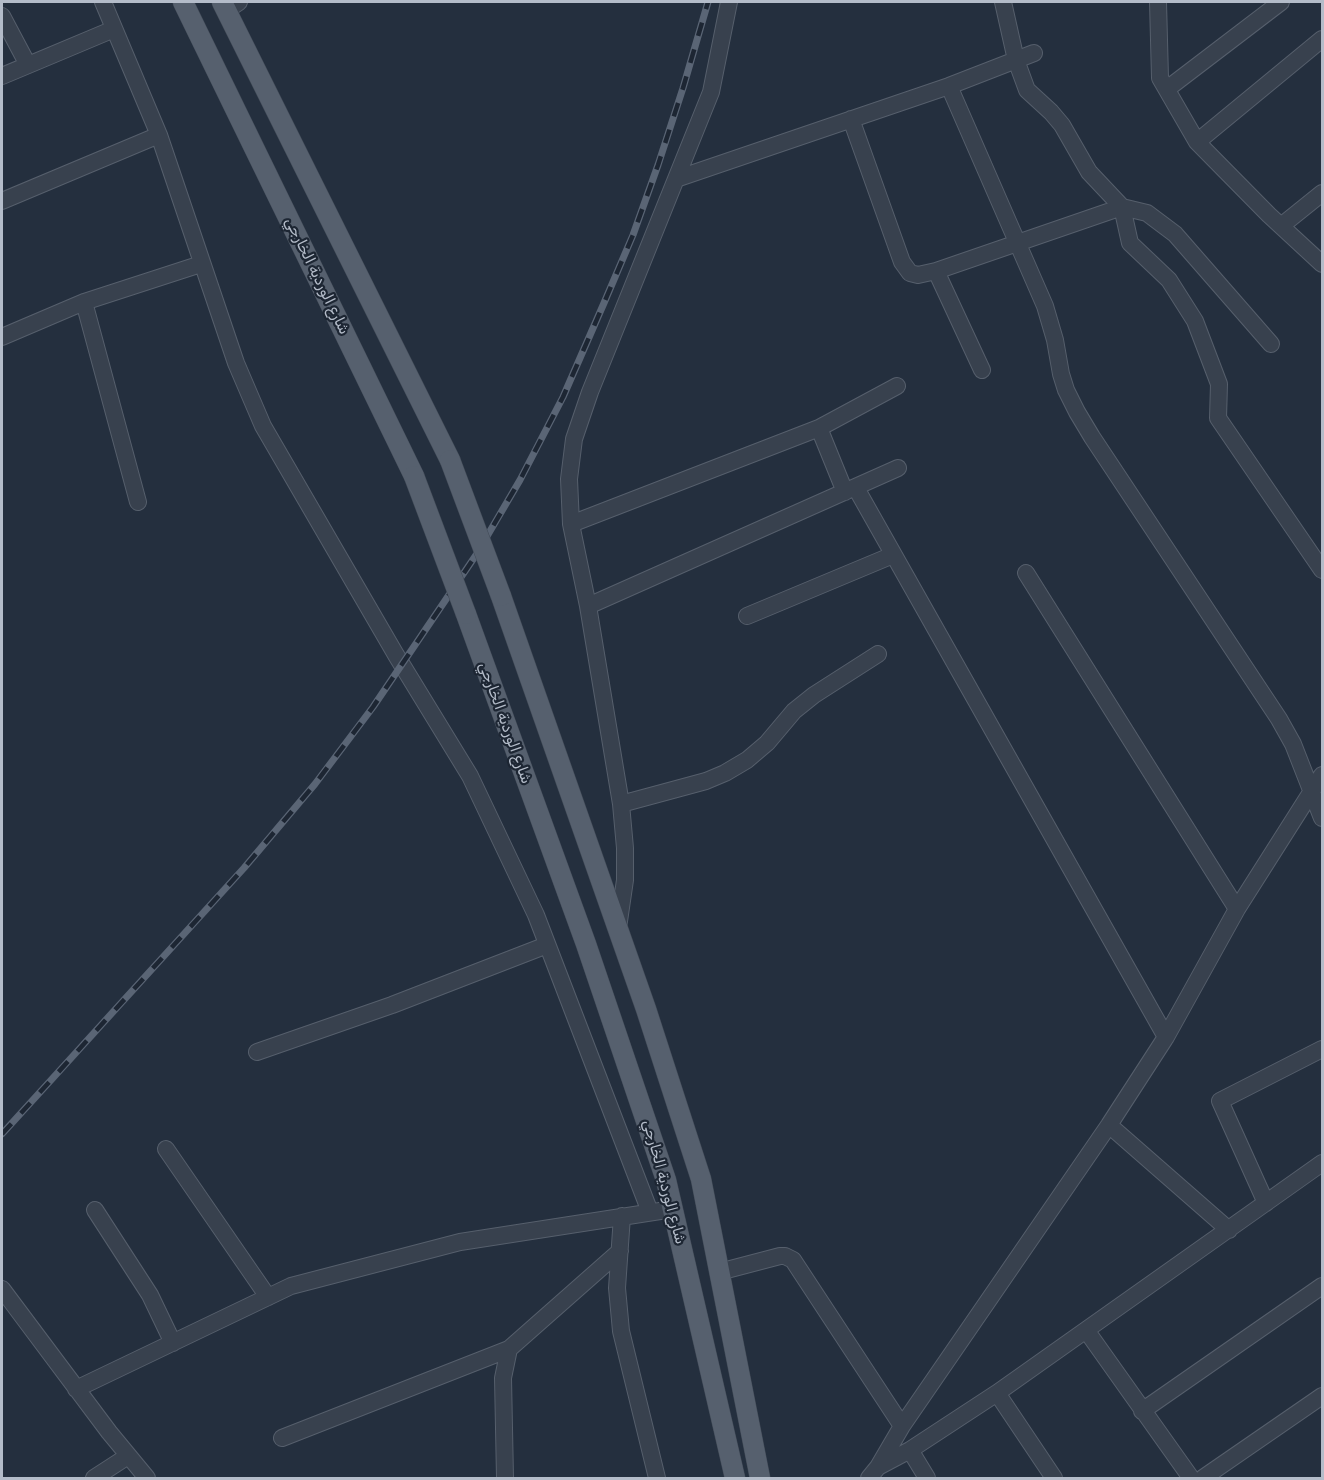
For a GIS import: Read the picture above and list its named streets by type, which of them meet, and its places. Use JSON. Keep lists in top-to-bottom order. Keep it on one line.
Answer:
{"streets":{"main road":["شارع الوردية الخارجي"]}}
